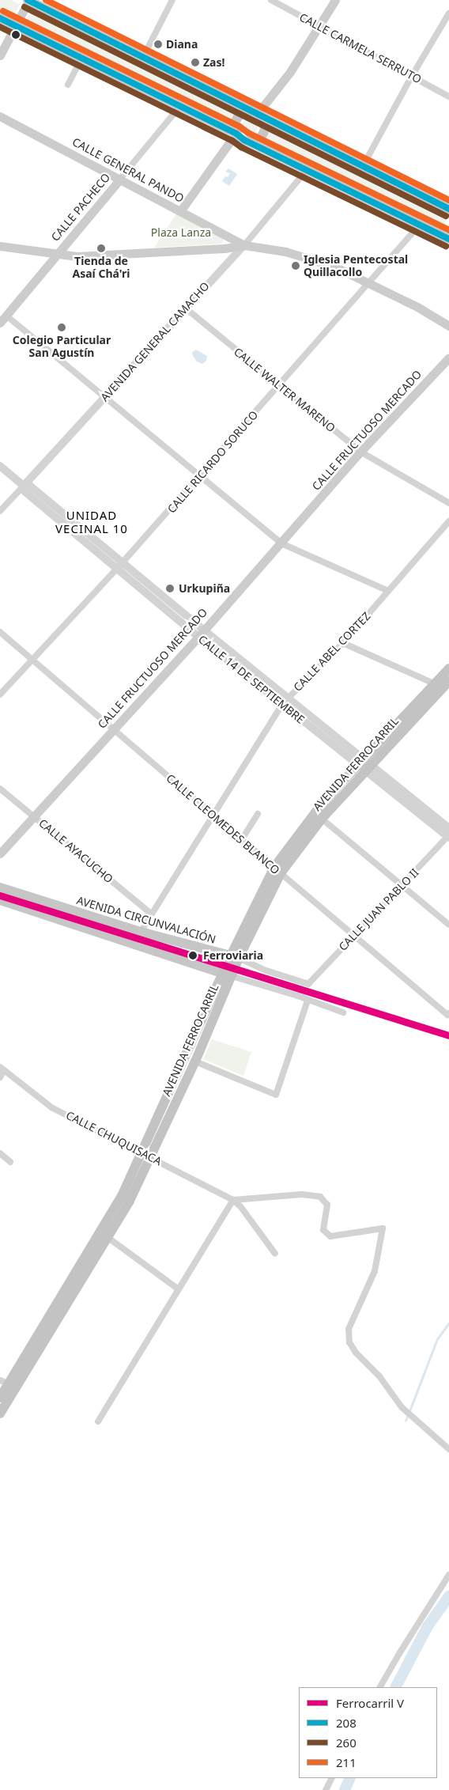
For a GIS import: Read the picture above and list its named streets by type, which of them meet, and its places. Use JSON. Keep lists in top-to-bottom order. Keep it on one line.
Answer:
{"streets":{"highway":["AVENIDA FERROCARRIL"],"main road":["CALLE GENERAL PANDO","CALLE PACHECO","CALLE FRUCTUOSO MERCADO","AVENIDA CIRCUNVALACIÓN"],"street":["CALLE CARMELA SERRUTO","AVENIDA GENERAL CAMACHO","CALLE WALTER MARENO","CALLE RICARDO SORUCO","CALLE ABEL CORTEZ","CALLE 14 DE SEPTIEMBRE","CALLE CLEOMEDES BLANCO","CALLE AYACUCHO","CALLE JUAN PABLO II","CALLE CHUQUISACA"]},"crossings":[["CALLE GENERAL PANDO","CALLE PACHECO"],["CALLE GENERAL PANDO","AVENIDA GENERAL CAMACHO"],["AVENIDA GENERAL CAMACHO","CALLE WALTER MARENO"],["AVENIDA GENERAL CAMACHO","CALLE 14 DE SEPTIEMBRE"],["CALLE WALTER MARENO","CALLE FRUCTUOSO MERCADO"],["CALLE WALTER MARENO","CALLE RICARDO SORUCO"],["CALLE FRUCTUOSO MERCADO","CALLE 14 DE SEPTIEMBRE"],["CALLE FRUCTUOSO MERCADO","CALLE CLEOMEDES BLANCO"],["CALLE FRUCTUOSO MERCADO","CALLE AYACUCHO"],["CALLE RICARDO SORUCO","CALLE 14 DE SEPTIEMBRE"],["CALLE RICARDO SORUCO","CALLE CLEOMEDES BLANCO"],["CALLE ABEL CORTEZ","CALLE 14 DE SEPTIEMBRE"],["CALLE ABEL CORTEZ","CALLE CLEOMEDES BLANCO"],["CALLE ABEL CORTEZ","CALLE AYACUCHO"],["CALLE ABEL CORTEZ","AVENIDA CIRCUNVALACIÓN"],["CALLE 14 DE SEPTIEMBRE","AVENIDA FERROCARRIL"],["CALLE 14 DE SEPTIEMBRE","CALLE JUAN PABLO II"],["AVENIDA FERROCARRIL","CALLE CLEOMEDES BLANCO"],["AVENIDA FERROCARRIL","AVENIDA CIRCUNVALACIÓN"],["AVENIDA FERROCARRIL","CALLE CHUQUISACA"],["CALLE CLEOMEDES BLANCO","CALLE JUAN PABLO II"],["CALLE JUAN PABLO II","AVENIDA CIRCUNVALACIÓN"]],"districts":["UNIDAD VECINAL 10"],"parks":["Plaza Lanza"],"places":["Diana","Zas!","Tienda de Asaí Chá'ri","Iglesia Pentecostal Quillacollo","Colegio Particular San Agustín","Urkupiña","Ferroviaria"],"lines":["transit line 208","transit line 211","transit line 260","rail line V"],"legend":["Ferrocarril V","208","260","211"]}
